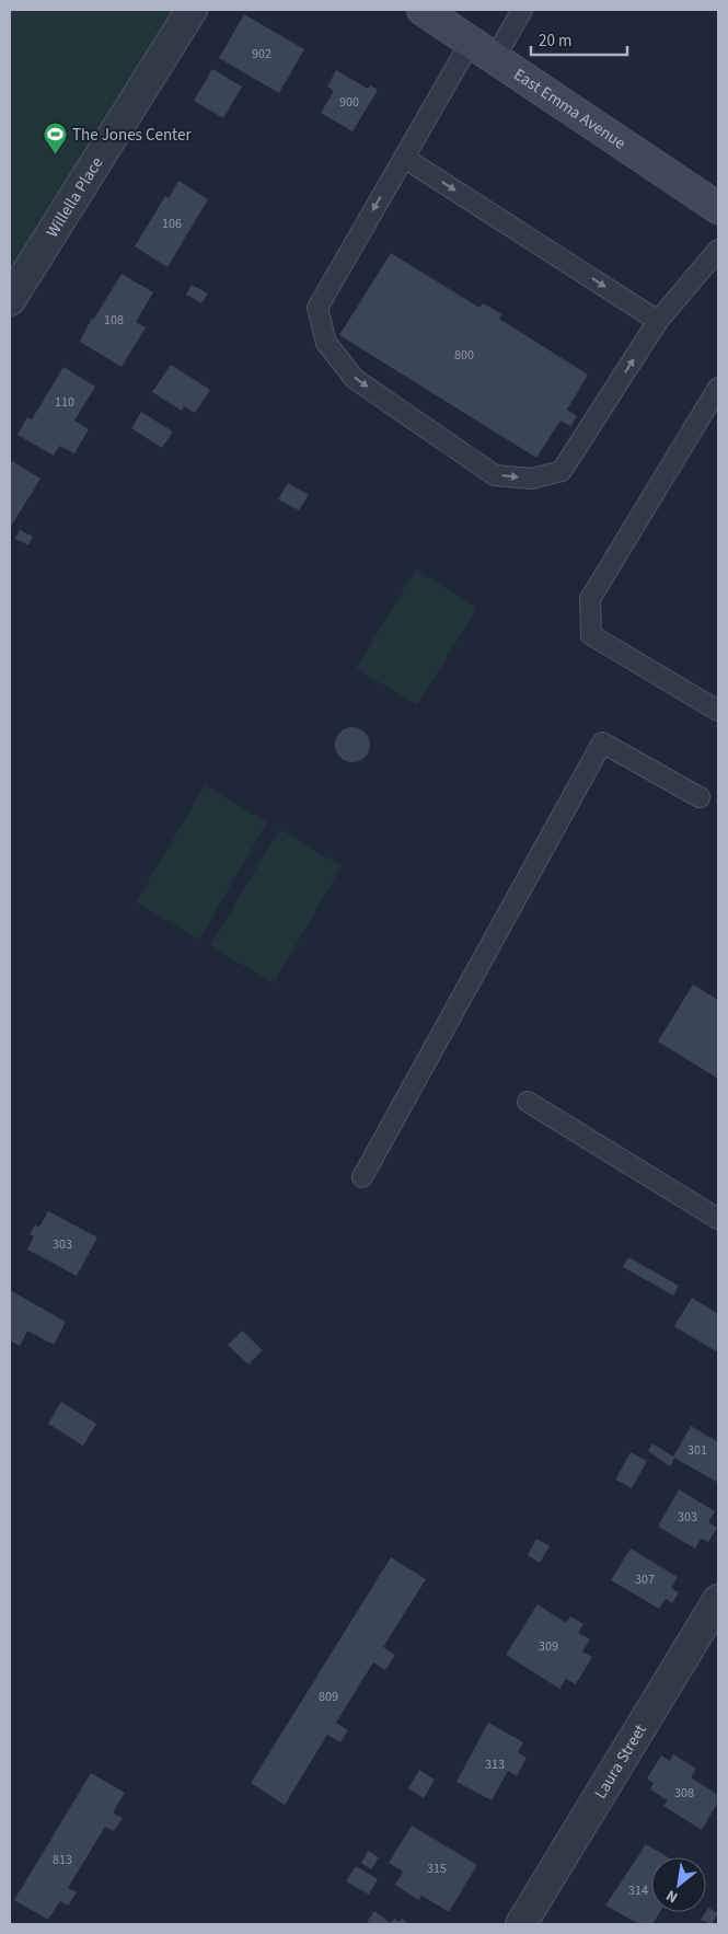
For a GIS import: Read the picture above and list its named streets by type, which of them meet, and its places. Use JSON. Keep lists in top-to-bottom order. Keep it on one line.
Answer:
{"streets":{"street":["East Emma Avenue","Willella Place","Laura Street"]},"places":{"sports":["The Jones Center"]},"house_numbers":["902","900","106","108","800","110","303","301","303","307","309","809","313","308","813","315","314"],"scale_bar":"20 m","north":"bottom left"}
